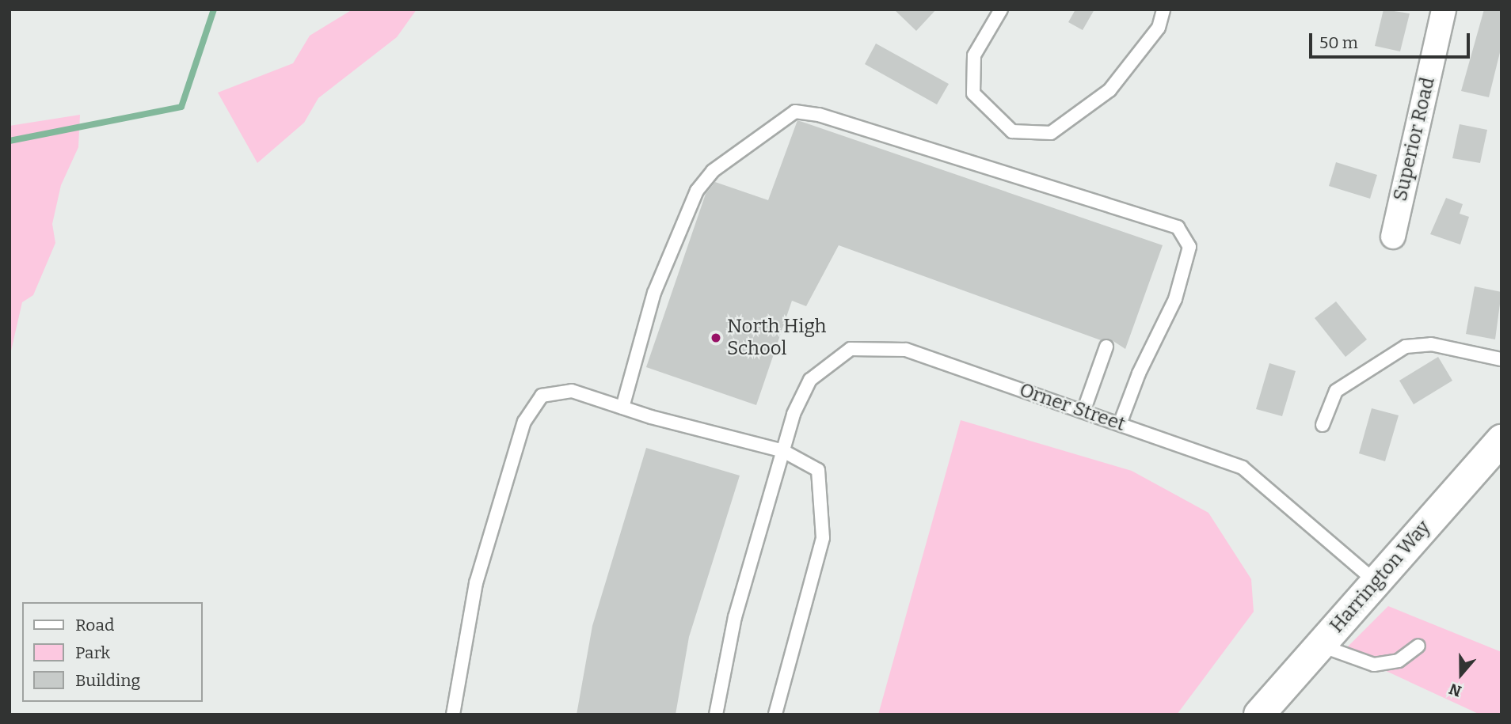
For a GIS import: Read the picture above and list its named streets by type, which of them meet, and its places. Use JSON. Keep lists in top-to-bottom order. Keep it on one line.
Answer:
{"streets":{"street":["Superior Road","Harrington Way"],"lane":["Orner Street"]},"crossings":[["Orner Street","Harrington Way"]],"places":["North High School"],"legend":["Road","Park","Building"],"scale_bar":"50 m","north":"bottom"}
